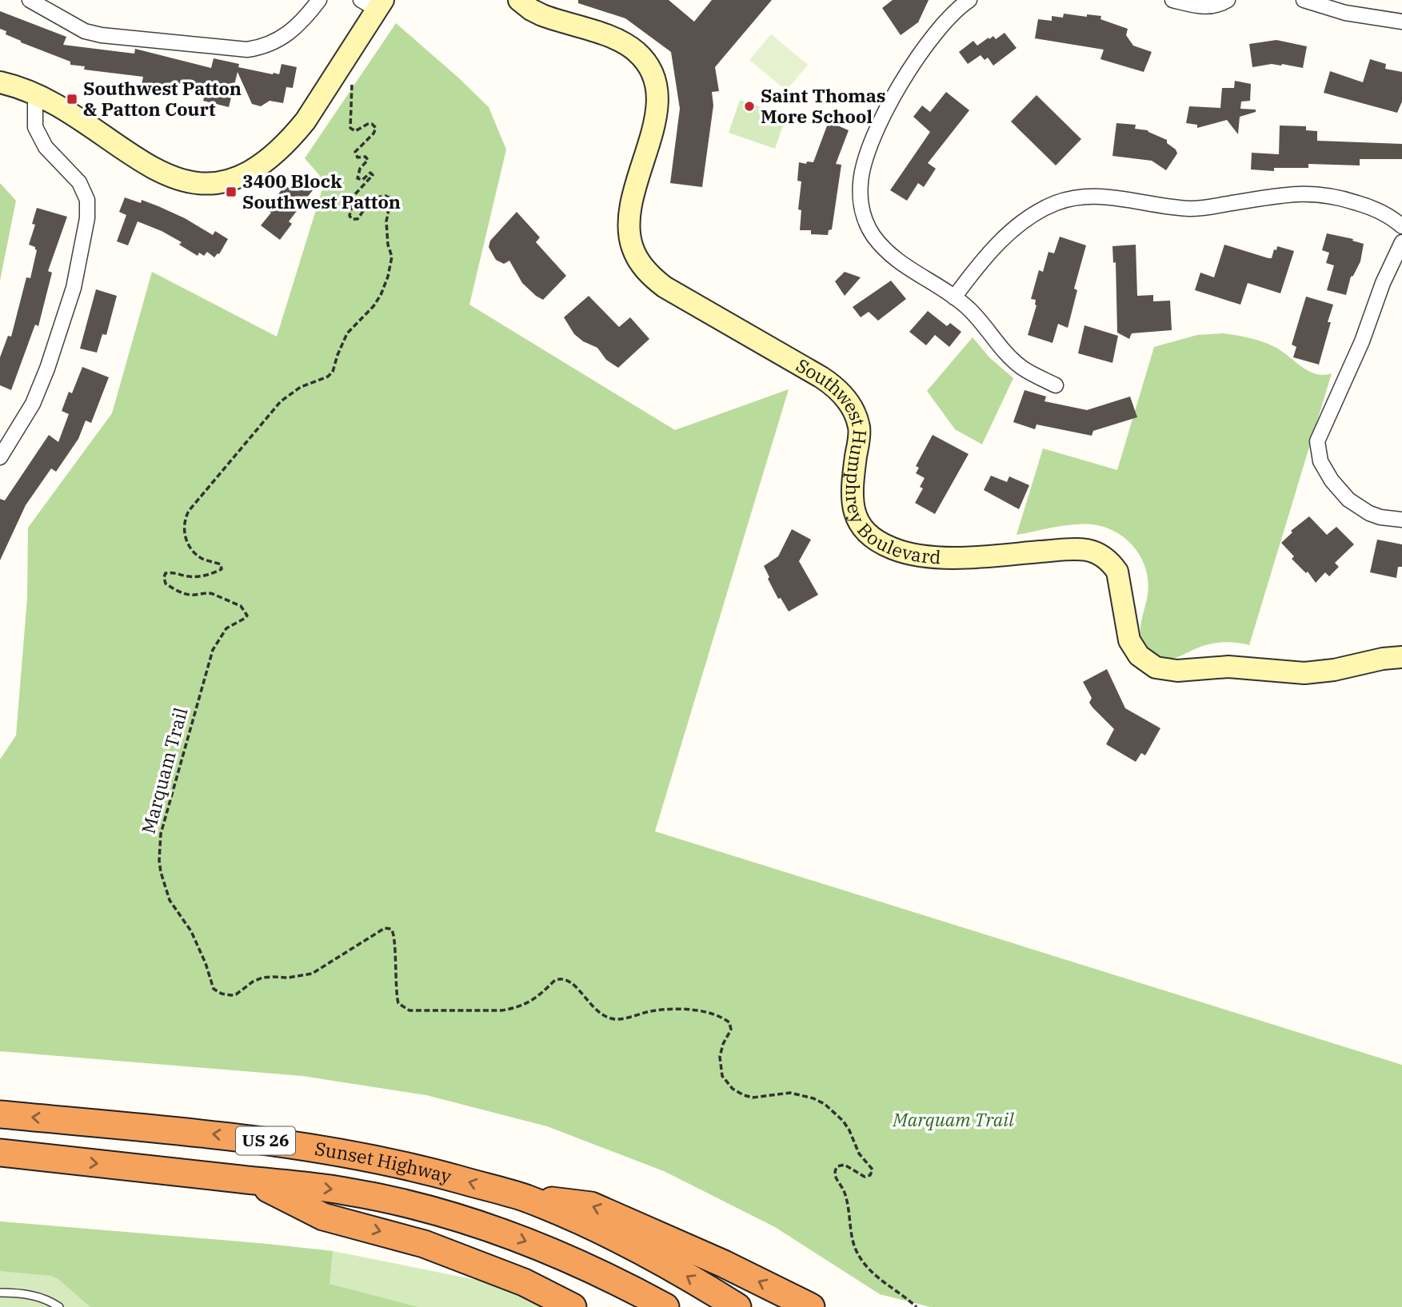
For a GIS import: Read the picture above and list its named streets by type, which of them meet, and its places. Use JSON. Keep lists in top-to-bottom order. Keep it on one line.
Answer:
{"streets":{"highway":["US 26","Sunset Highway"],"main road":["Southwest Humphrey Boulevard"],"path":["Marquam Trail"]},"parks":["Marquam Trail"],"places":{"transit":["Southwest Patton & Patton Court","3400 Block Southwest Patton"],"other":["Saint Thomas More School"]}}
